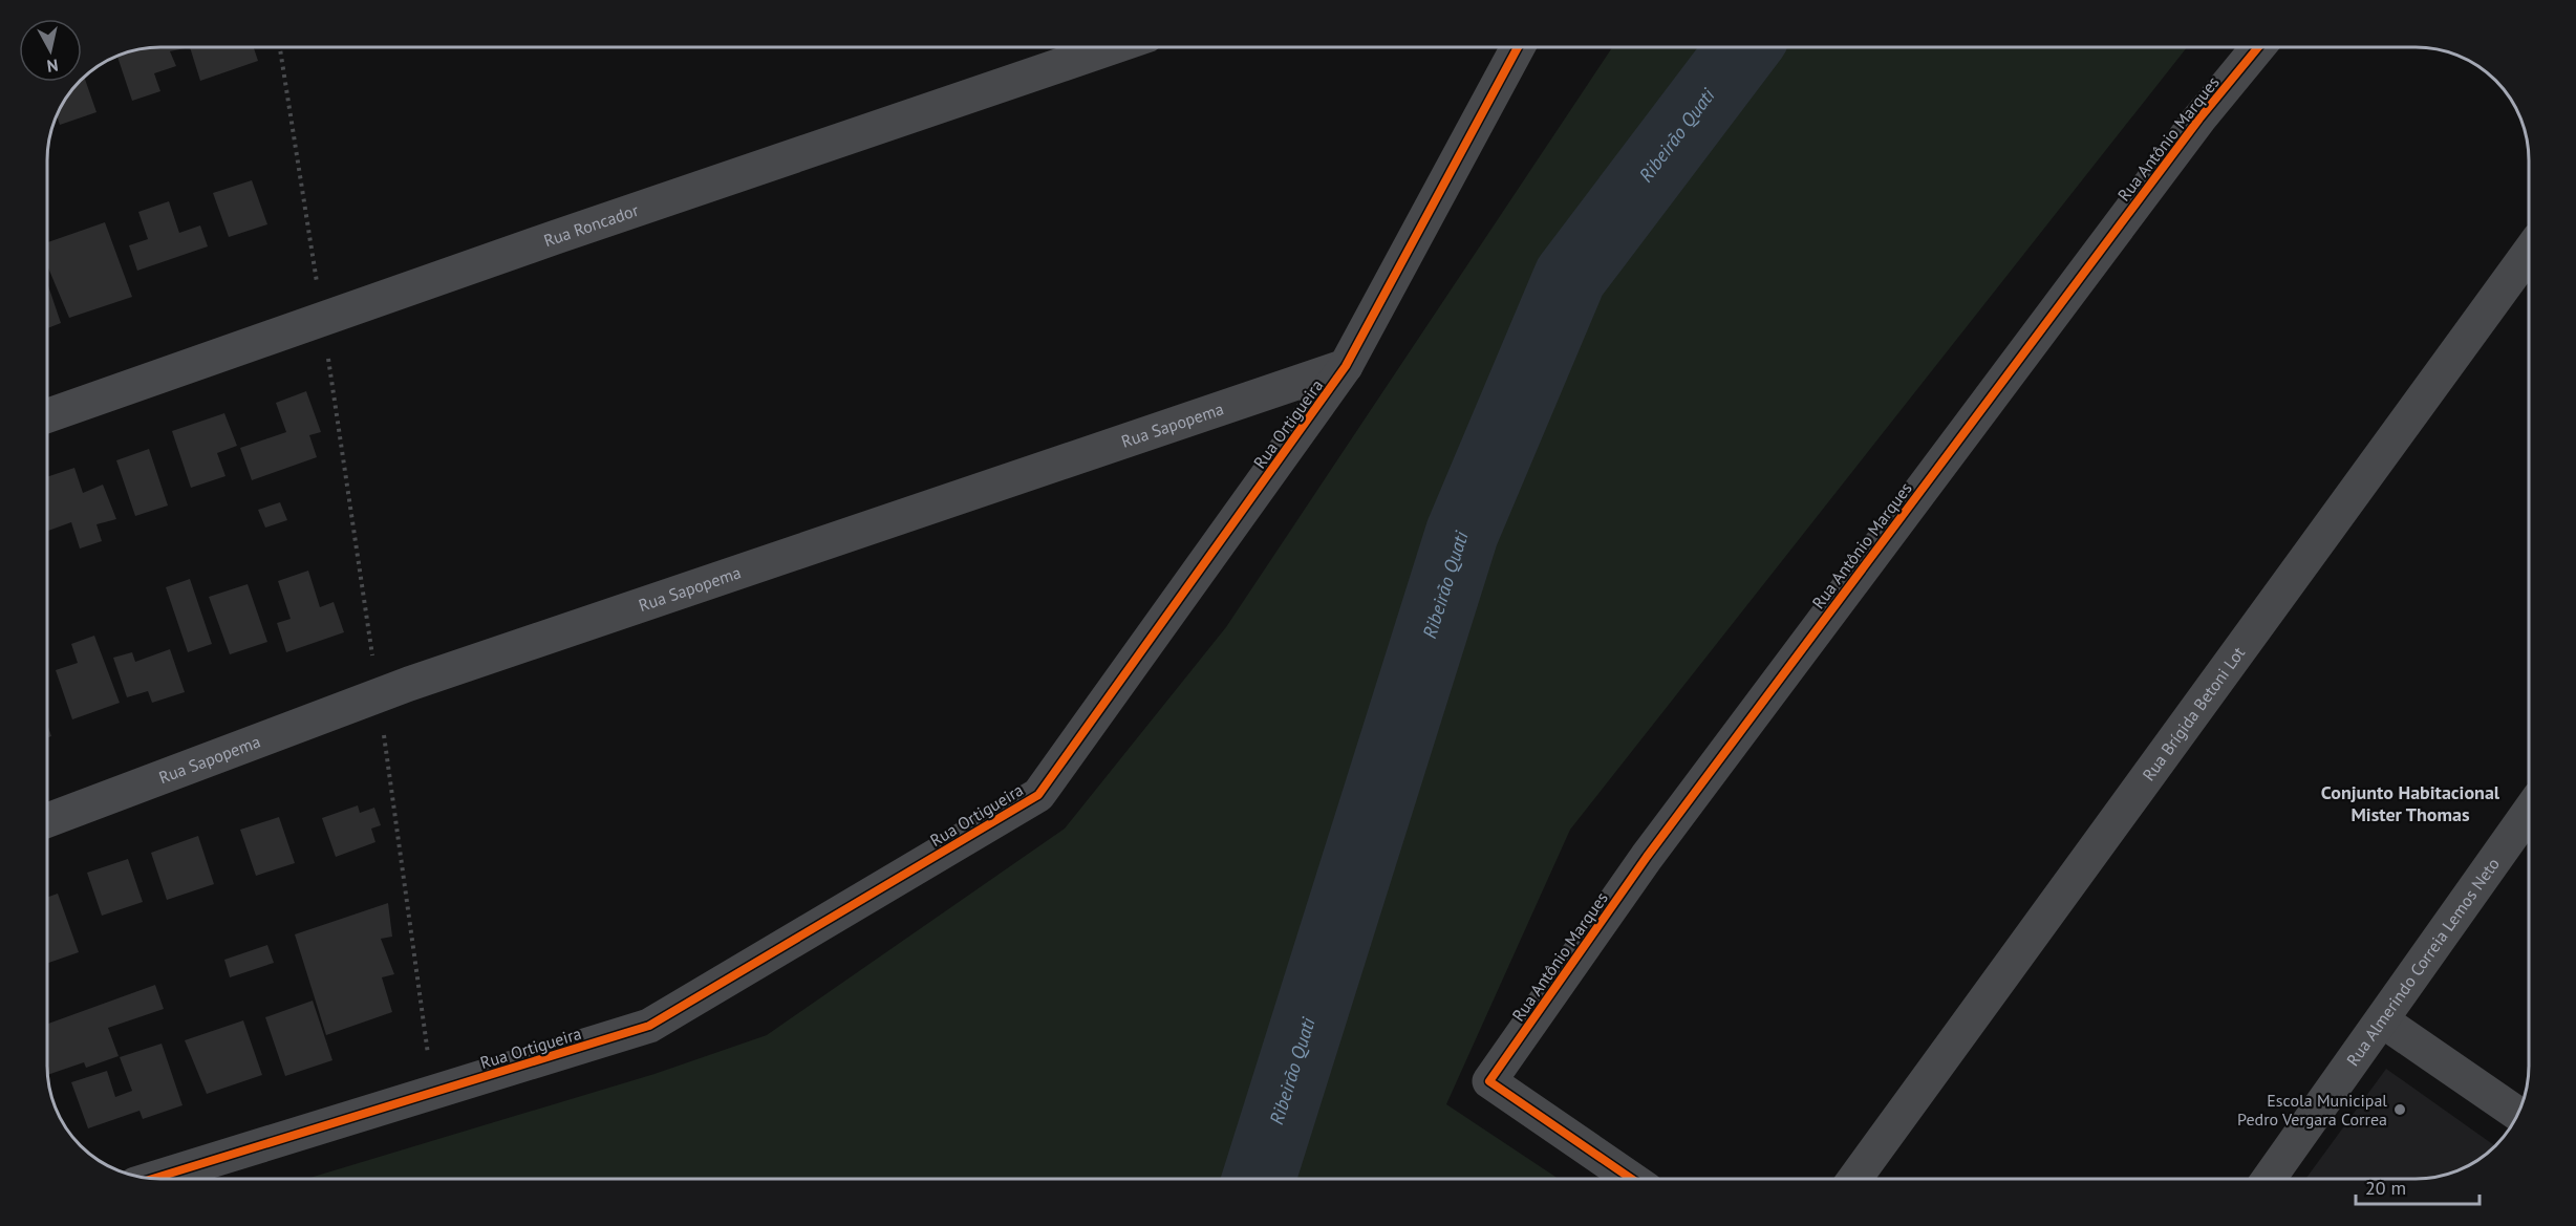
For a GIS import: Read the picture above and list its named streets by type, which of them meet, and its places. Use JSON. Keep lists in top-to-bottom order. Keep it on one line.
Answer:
{"streets":{"street":["Rua Antônio Marques","Rua Roncador","Rua Ortigueira","Rua Sapopema","Rua Brígida Betoni Lot","Rua Almerindo Correia Lemos Neto"]},"crossings":[["Rua Ortigueira","Rua Sapopema"]],"districts":["Conjunto Habitacional Mister Thomas"],"water":["Ribeirão Quati"],"places":["Escola Municipal Pedro Vergara Correa"],"scale_bar":"20 m","north":"bottom"}
